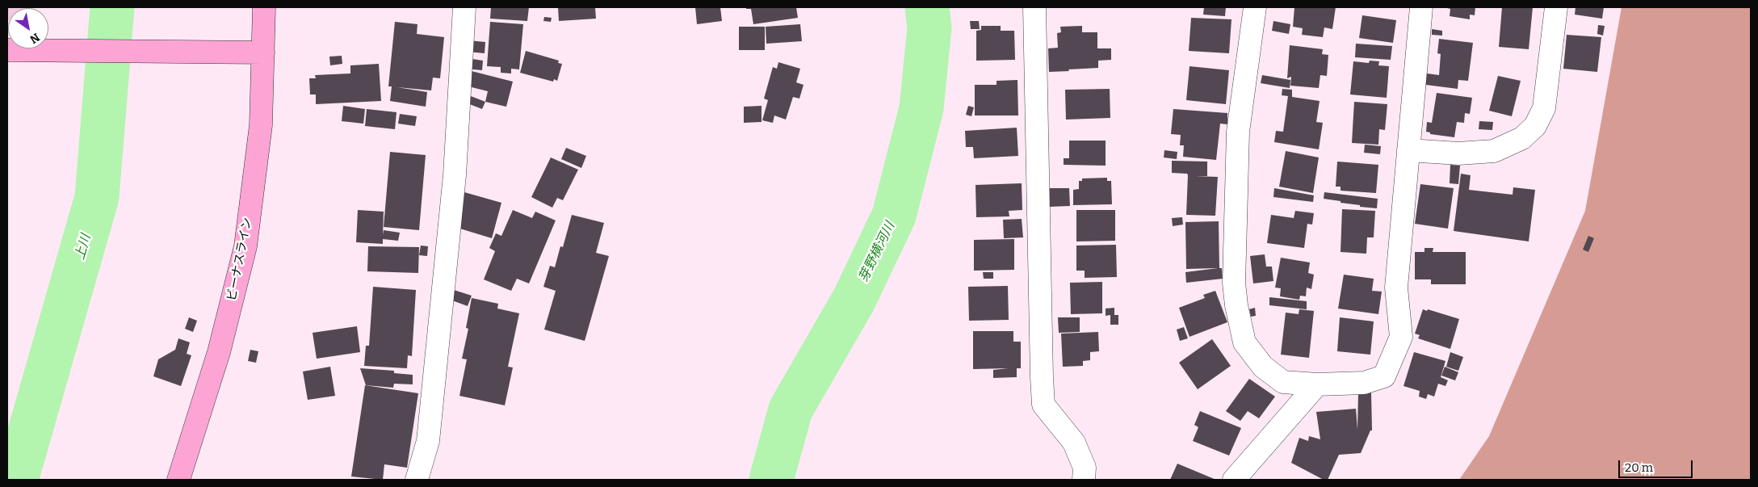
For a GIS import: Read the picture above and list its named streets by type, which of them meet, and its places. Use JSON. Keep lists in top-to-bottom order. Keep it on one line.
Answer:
{"streets":{"main road":["ビーナスライン"]},"water":["上川","芽野横河川"],"scale_bar":"20 m","north":"bottom right"}
